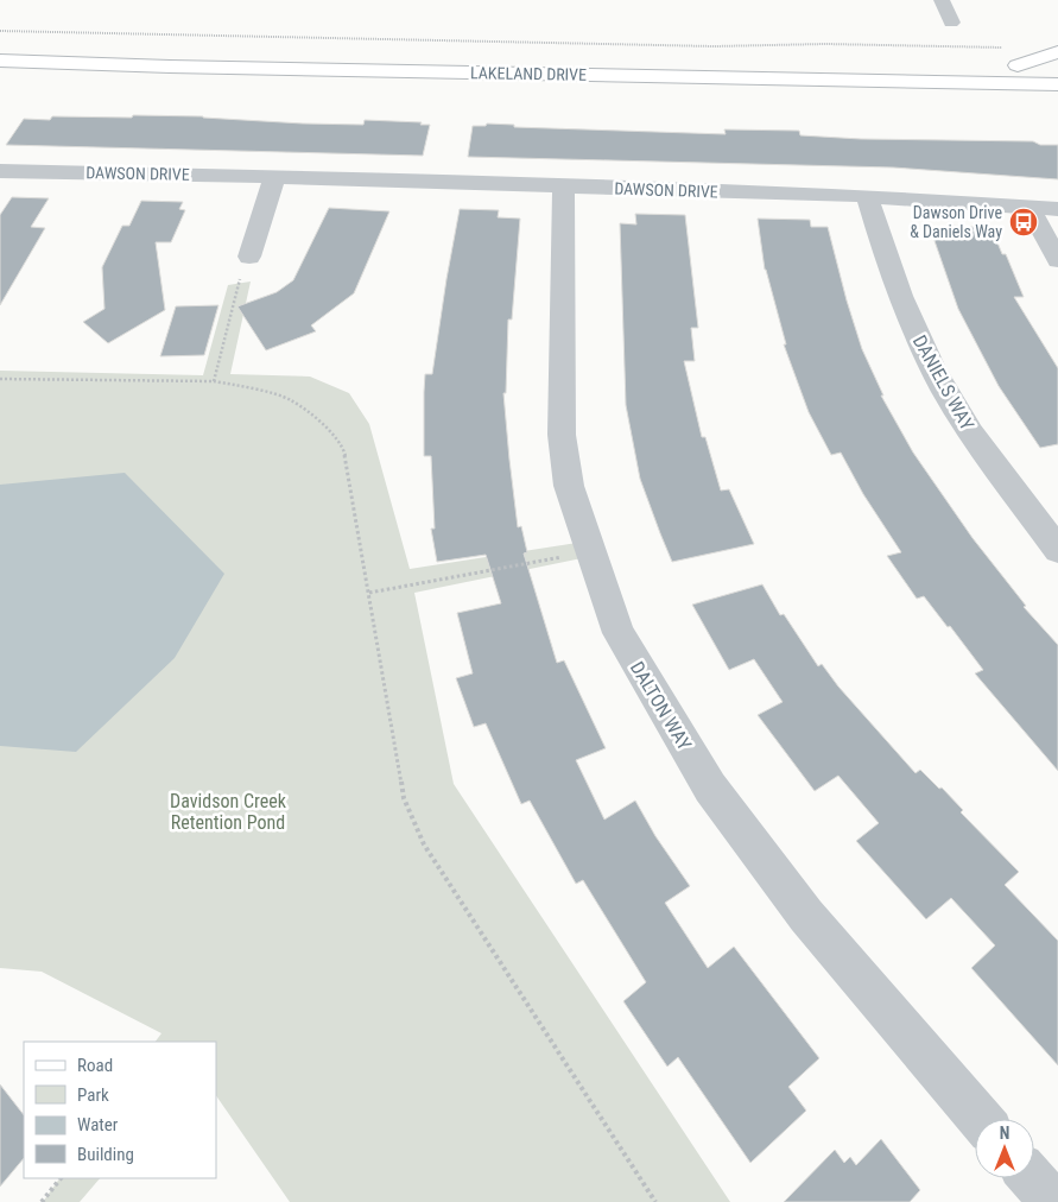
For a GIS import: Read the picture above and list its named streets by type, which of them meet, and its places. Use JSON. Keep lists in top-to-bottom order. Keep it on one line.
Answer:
{"streets":{"main road":["LAKELAND DRIVE"],"street":["DAWSON DRIVE","DANIELS WAY","DALTON WAY"]},"crossings":[["DAWSON DRIVE","DANIELS WAY"],["DAWSON DRIVE","DALTON WAY"]],"parks":["Davidson Creek Retention Pond"],"places":{"bus stop":["Dawson Drive & Daniels Way"]},"legend":["Road","Park","Water","Building"],"north":"top"}
